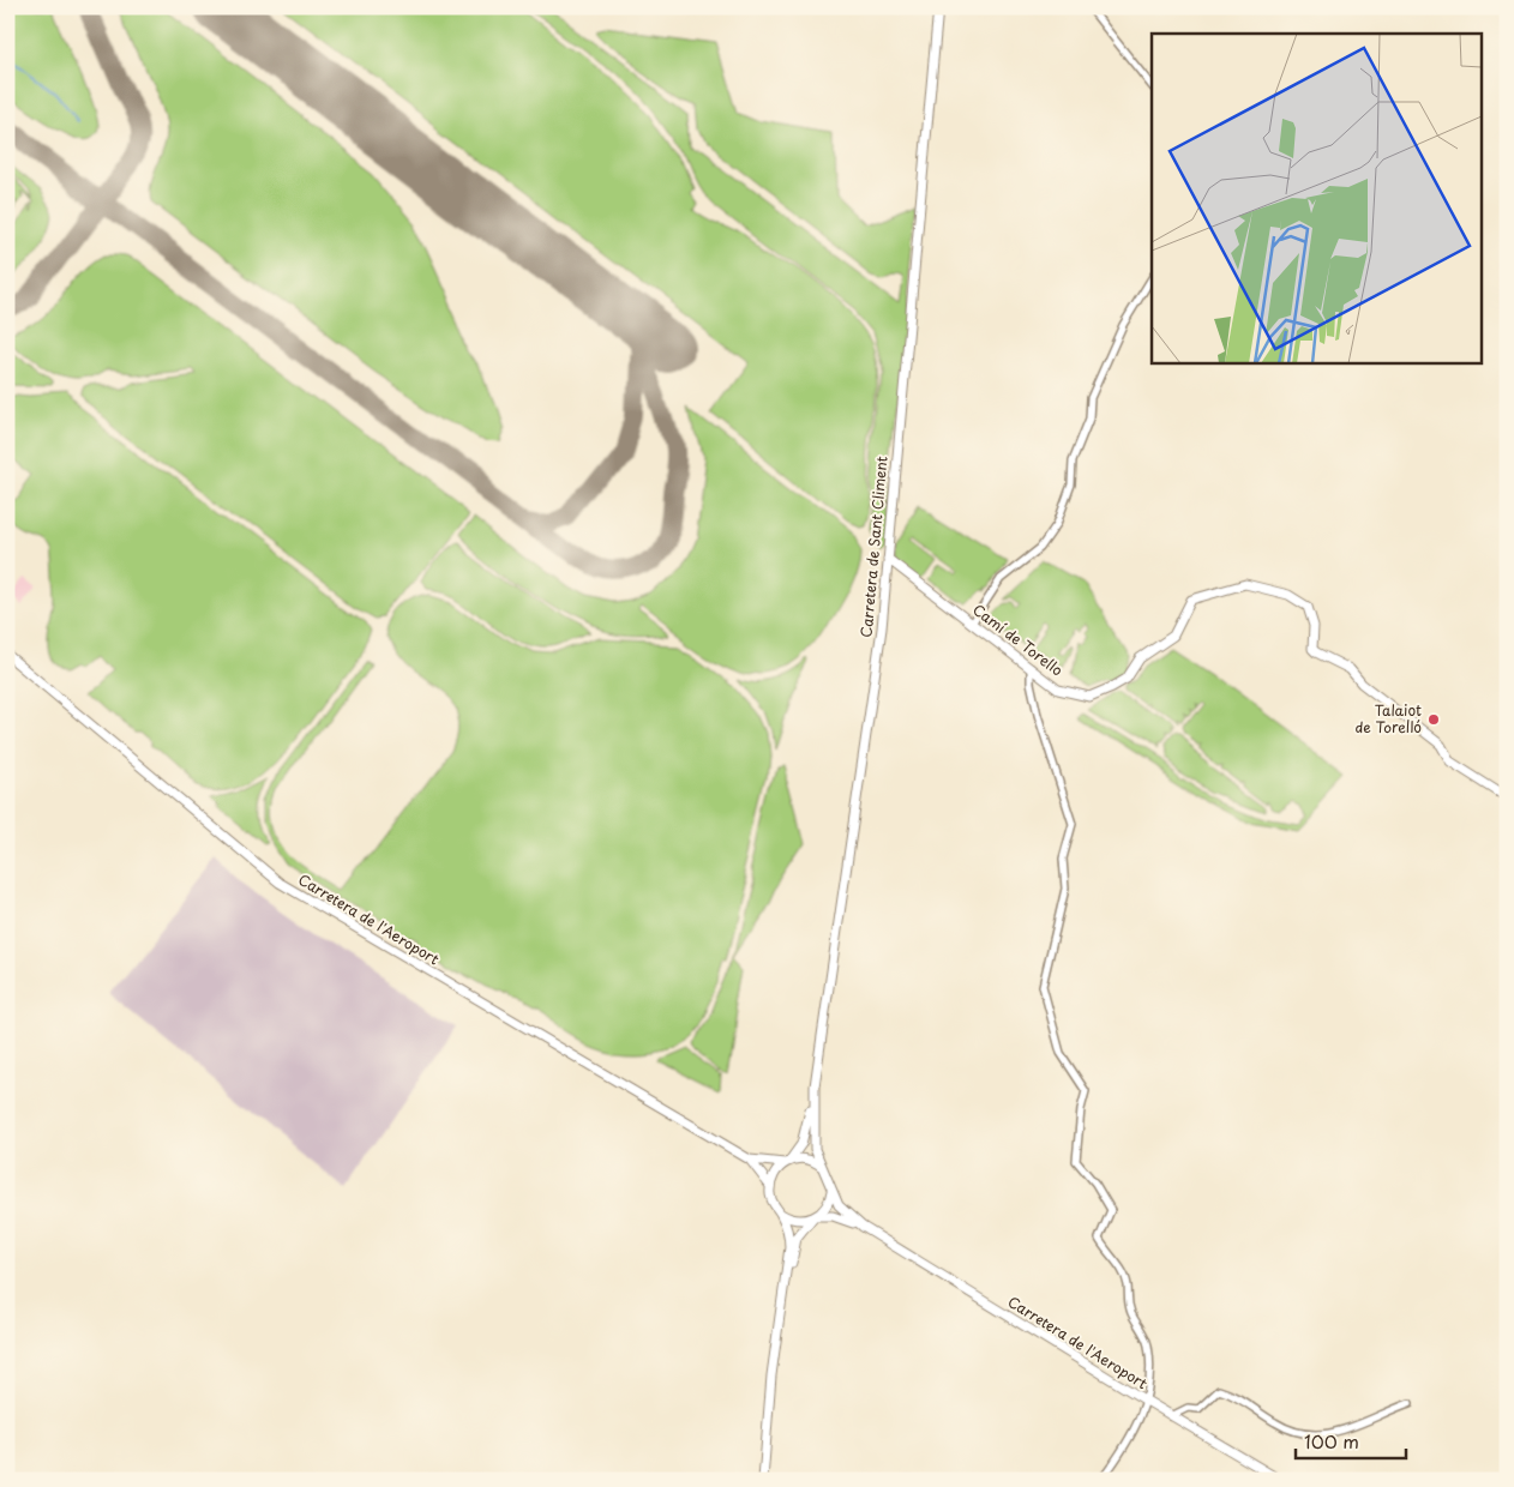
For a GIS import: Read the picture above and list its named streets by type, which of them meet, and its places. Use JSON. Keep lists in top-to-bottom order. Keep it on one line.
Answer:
{"streets":{"main road":["Carretera de Sant Climent","Camí de Torello","Carretera de l'Aeroport"]},"crossings":[["Carretera de Sant Climent","Camí de Torello"]],"places":["Talaiot de Torelló"],"scale_bar":"100 m"}
